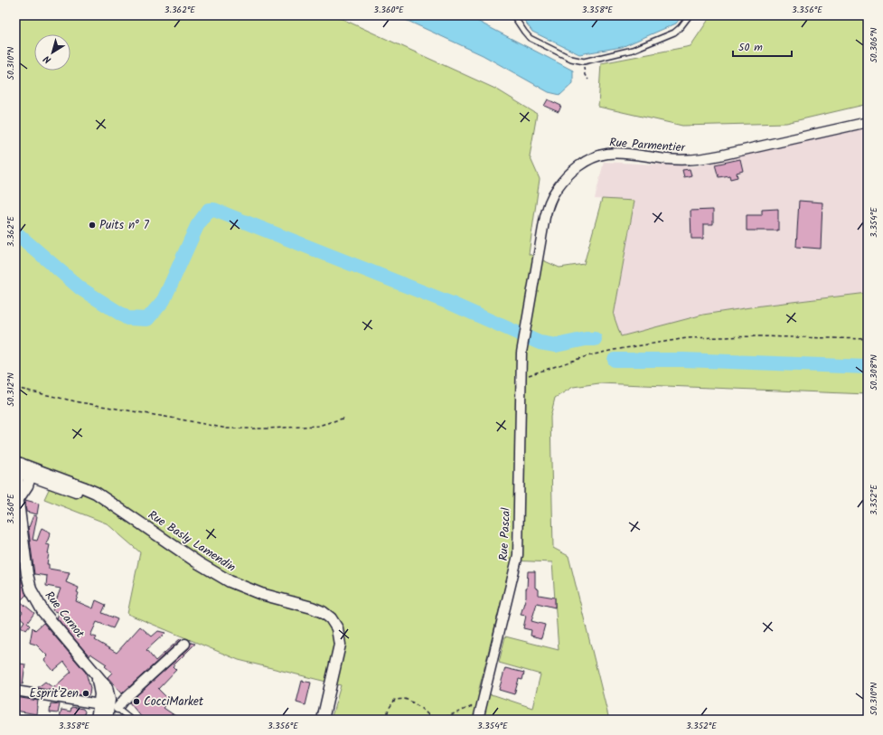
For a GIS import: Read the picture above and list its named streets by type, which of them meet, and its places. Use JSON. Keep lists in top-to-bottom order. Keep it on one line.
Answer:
{"streets":{"street":["Rue Parmentier","Rue Pascal","Rue Basly Lamendin","Rue Carnot"]},"crossings":[["Rue Parmentier","Rue Pascal"],["Rue Basly Lamendin","Rue Carnot"]],"places":["Puits n° 7","Esprit'Zen","CocciMarket"],"scale_bar":"50 m","north":"bottom left","coordinates":["3.362°E","3.360°E","3.358°E","3.356°E","50.306°N","50.310°N","3.354°E","50.308°N","50.312°N","3.352°E"]}
